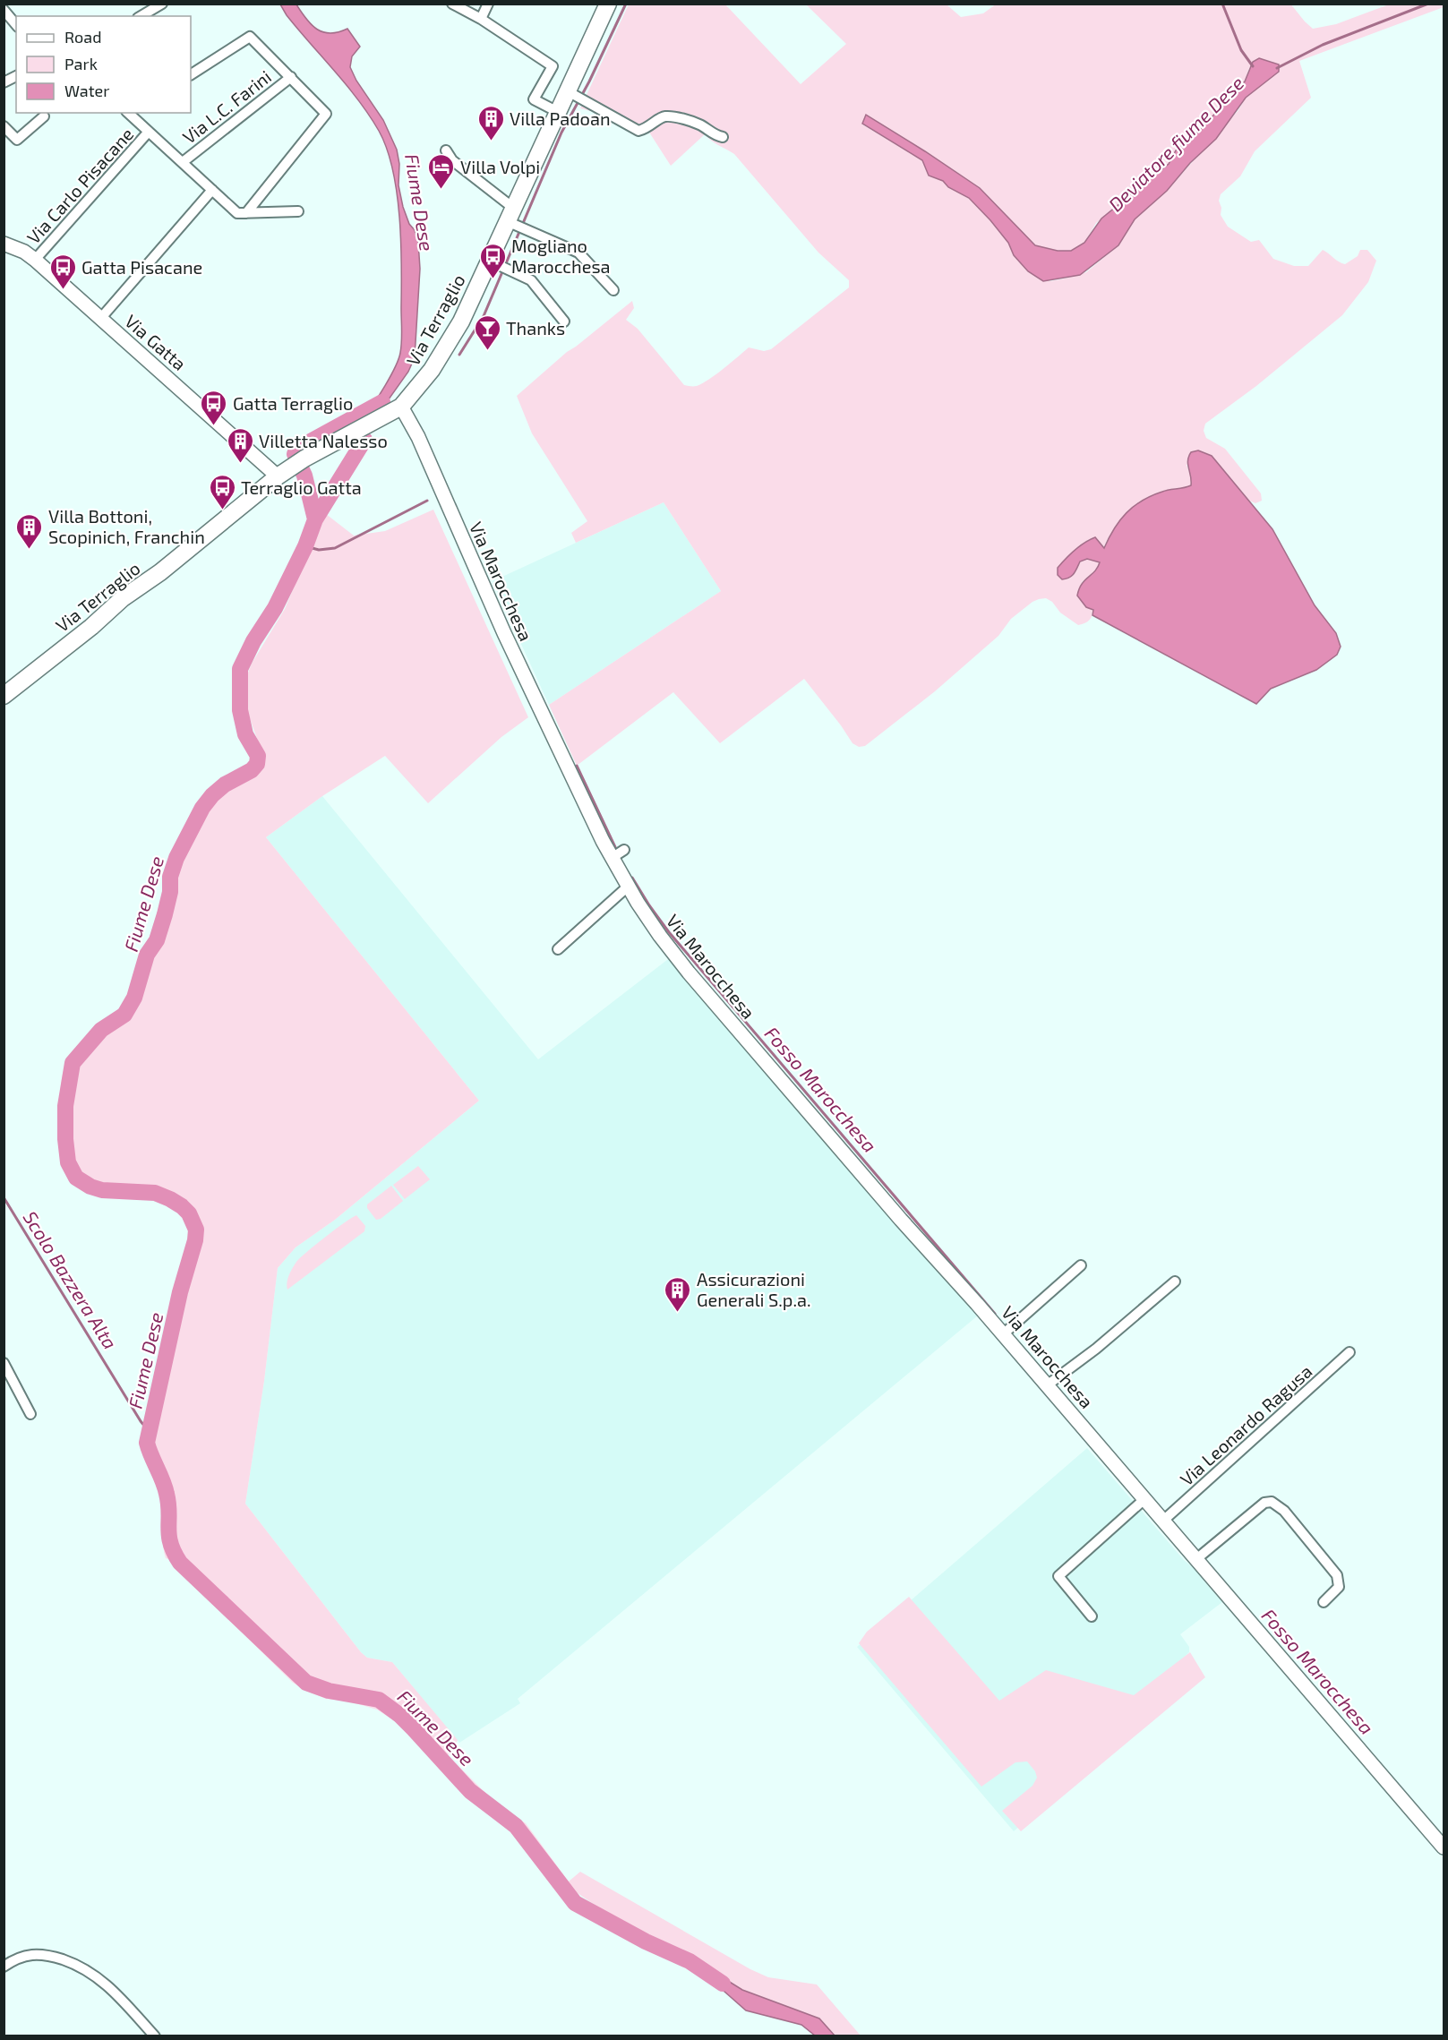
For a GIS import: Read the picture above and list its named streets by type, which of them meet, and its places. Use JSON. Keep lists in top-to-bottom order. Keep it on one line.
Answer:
{"streets":{"main road":["Via Terraglio"],"street":["Via L.C. Farini","Via Carlo Pisacane","Via Gatta","Via Marocchesa","Via Leonardo Ragusa"]},"crossings":[["Via Carlo Pisacane","Via Gatta"],["Via Terraglio","Via Gatta"],["Via Terraglio","Via Marocchesa"],["Via Marocchesa","Via Leonardo Ragusa"]],"water":["Deviatore fiume Dese","Fiume Dese","Fosso Marocchesa","Scolo Bazzera Alta"],"places":{"building":["Villa Padoan","Villetta Nalesso","Villa Bottoni, Scopinich, Franchin","Assicurazioni Generali S.p.a."],"hotel":["Villa Volpi"],"bus stop":["Mogliano Marocchesa","Gatta Pisacane","Gatta Terraglio","Terraglio Gatta"],"bar":["Thanks"]},"legend":["Road","Park","Water"]}
